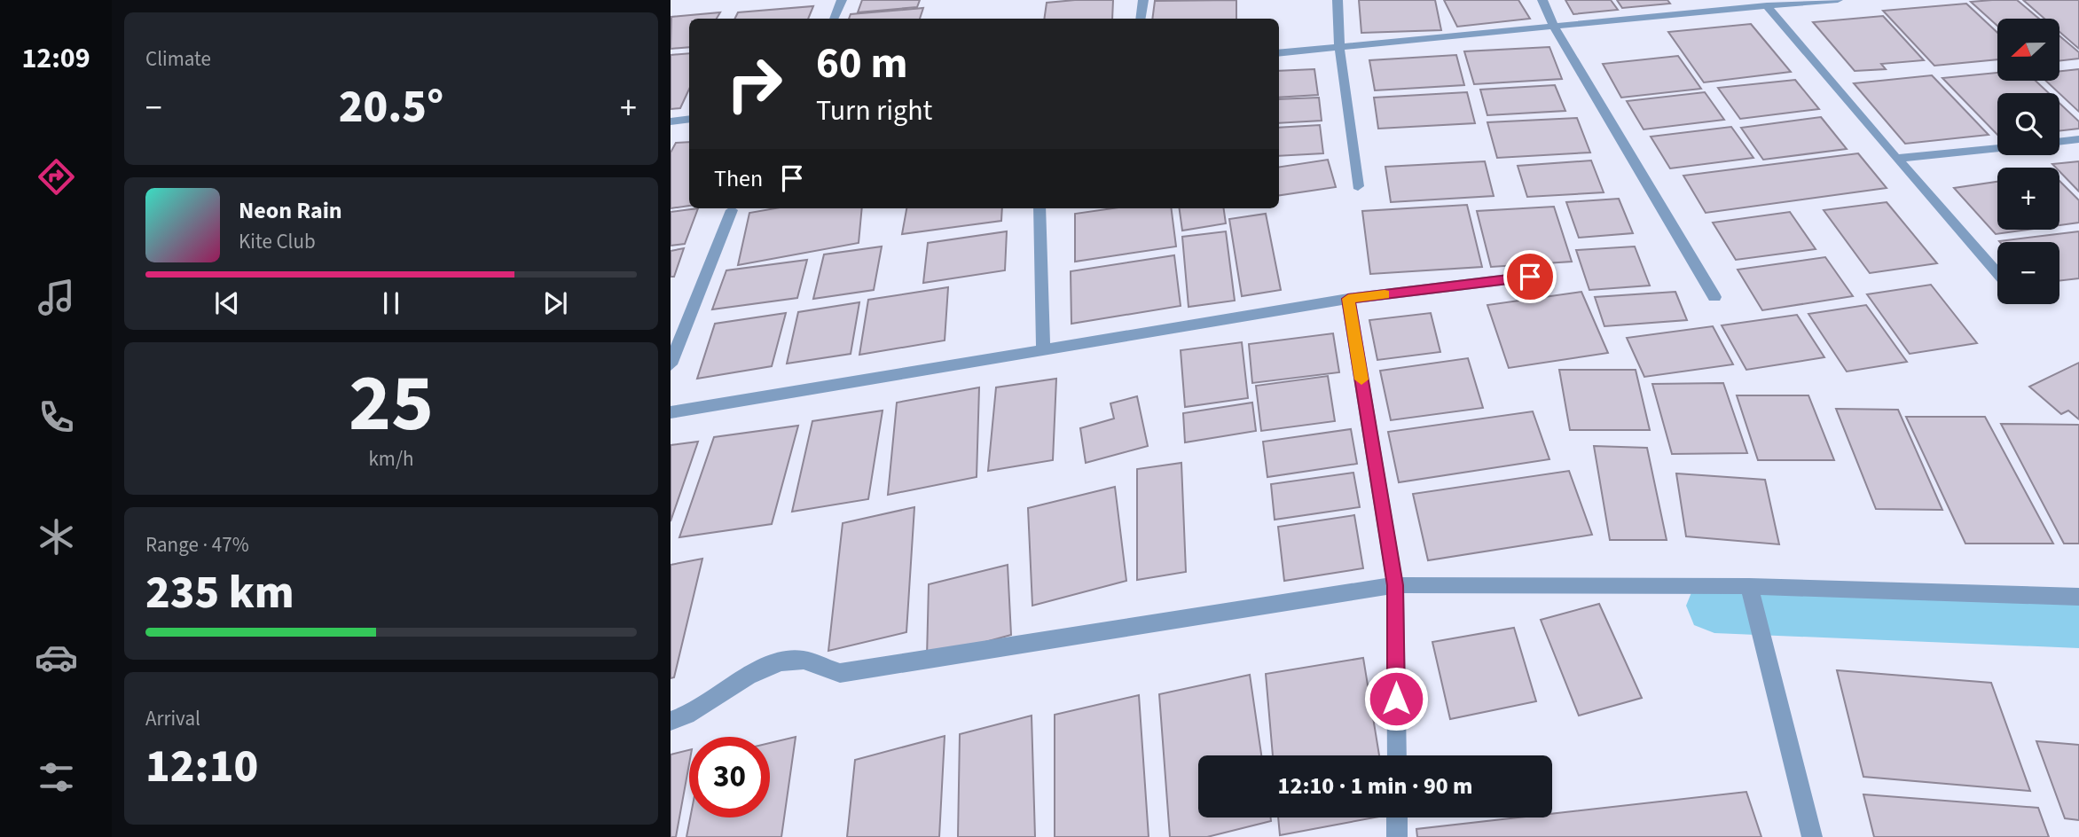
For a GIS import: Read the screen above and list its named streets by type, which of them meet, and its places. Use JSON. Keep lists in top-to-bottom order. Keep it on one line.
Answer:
{"north":"left","page":{"tabs":"12:09","tile":["Climate",["25","km/h"],["Range · 47%","235 km"],["Arrival","12:10"]],"map_buttons":["+","−"],"turn":["60 m","Turn right"],"heat":["−","20.5°","+"],"then":"Then","song":["Neon Rain","Kite Club"],"limit":"30","trip":"12:10 · 1 min · 90 m"}}
